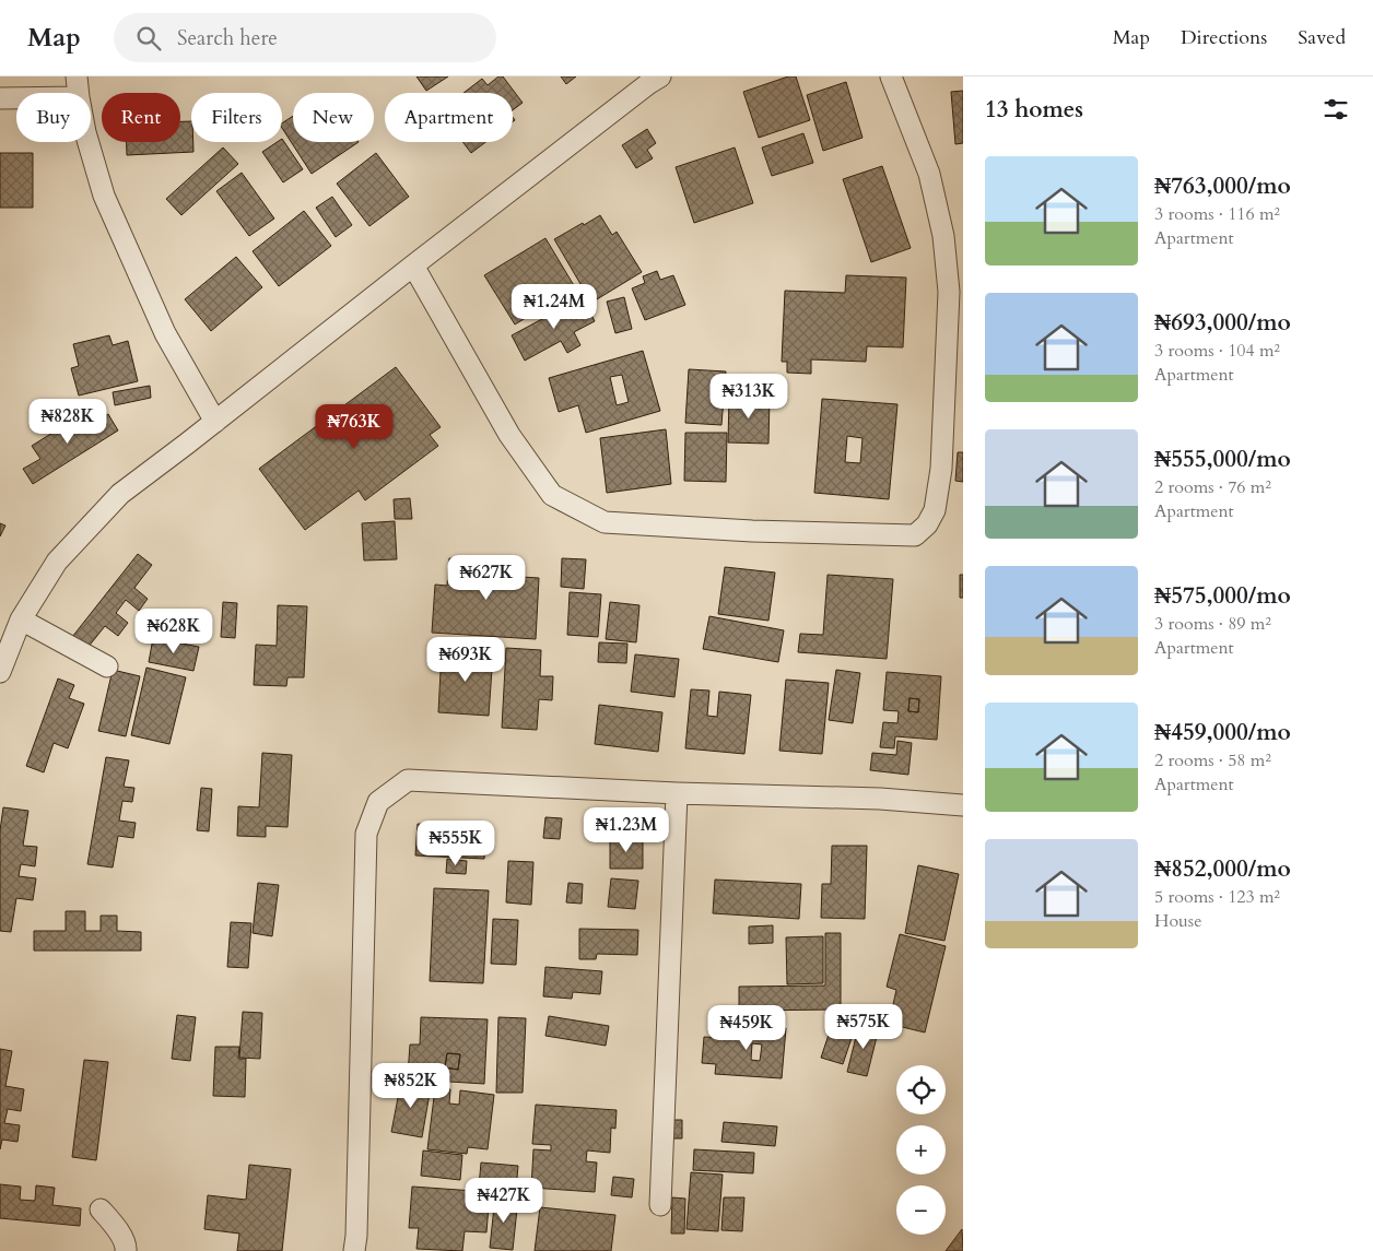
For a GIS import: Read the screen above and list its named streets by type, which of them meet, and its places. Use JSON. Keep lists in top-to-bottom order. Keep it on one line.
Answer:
{"page":{"header":"Map","search":"Search here","nav":["Map","Directions","Saved"],"heading":"13 homes","chip":["Buy","Rent","Filters","New","Apartment"],"list":[{"name":"₦763,000/mo","note":"3 rooms · 116 m² · Apartment"},{"name":"₦693,000/mo","note":"3 rooms · 104 m² · Apartment"},{"name":"₦555,000/mo","note":"2 rooms · 76 m² · Apartment"},{"name":"₦575,000/mo","note":"3 rooms · 89 m² · Apartment"},{"name":"₦459,000/mo","note":"2 rooms · 58 m² · Apartment"},{"name":"₦852,000/mo","note":"5 rooms · 123 m² · House"}],"price":["₦1.24M","₦313K","₦828K","₦763K","₦627K","₦628K","₦693K","₦1.23M","₦555K","₦575K","₦459K","₦852K","₦427K"],"map_buttons":["+","−"]}}
